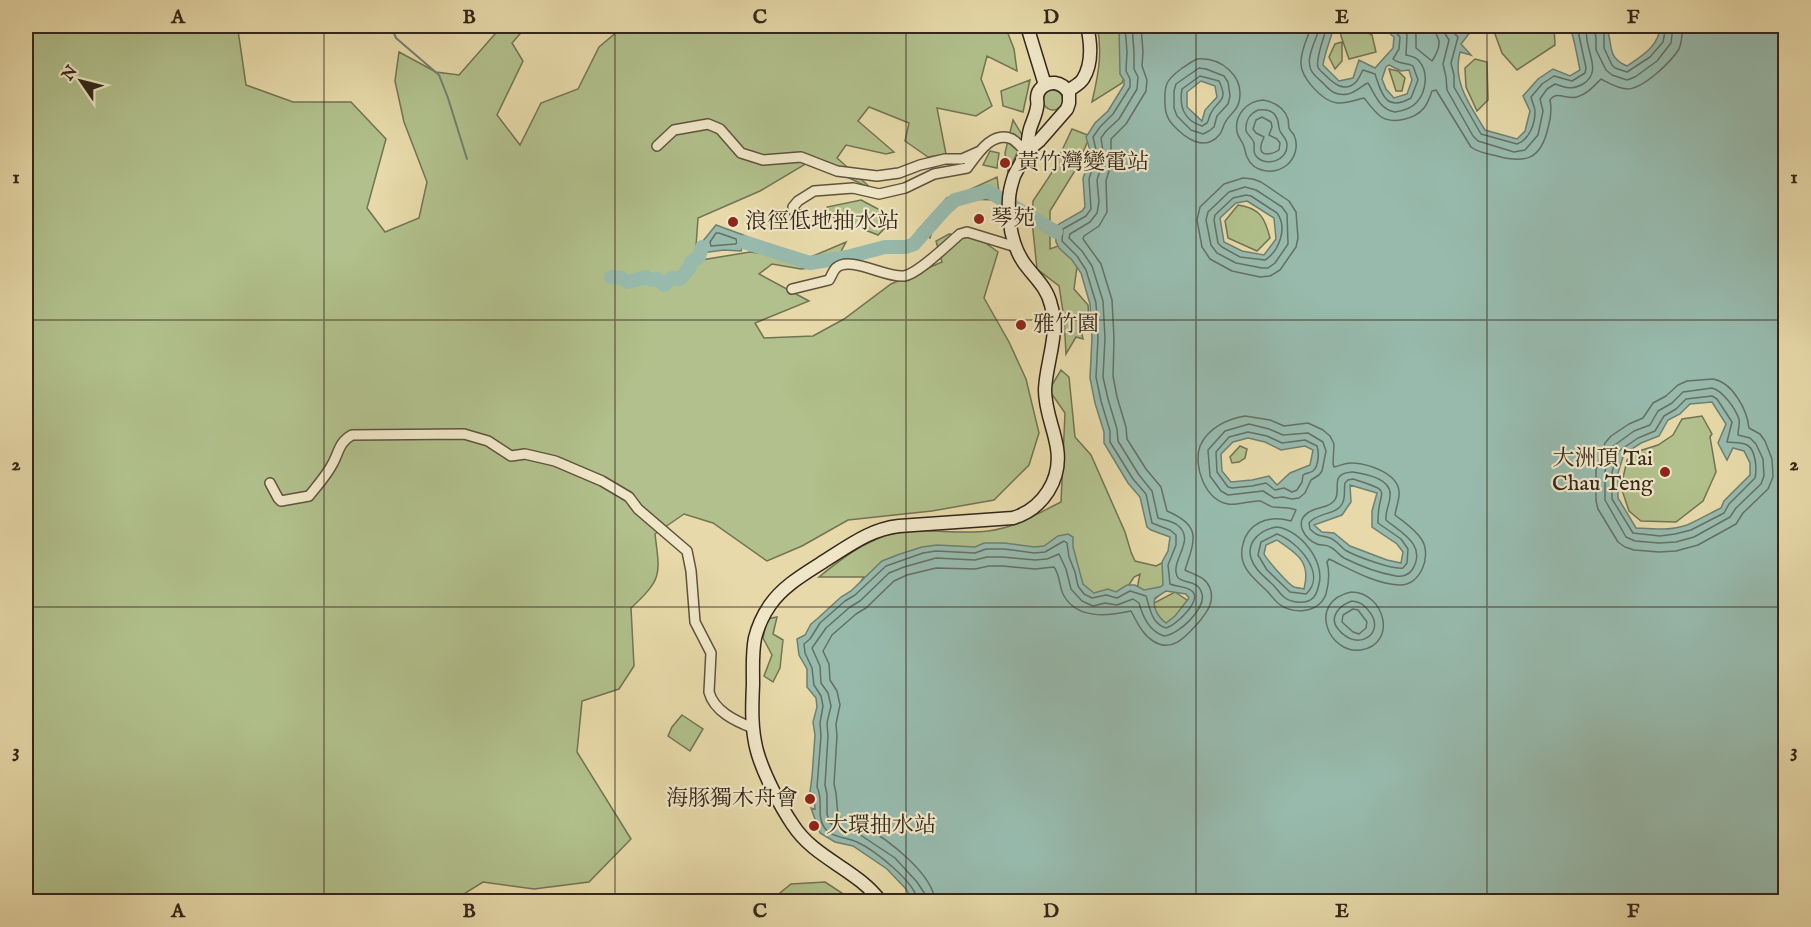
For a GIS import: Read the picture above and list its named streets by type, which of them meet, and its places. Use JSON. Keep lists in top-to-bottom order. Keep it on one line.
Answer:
{"places":["黃竹灣變電站","琴苑","浪徑低地抽水站","雅竹園","大洲頂 Tai Chau Teng","海豚獨木舟會","大環抽水站"],"north":"top left","grid":{"columns":["A","B","C","D","E","F"],"rows":["1","2","3"]}}
